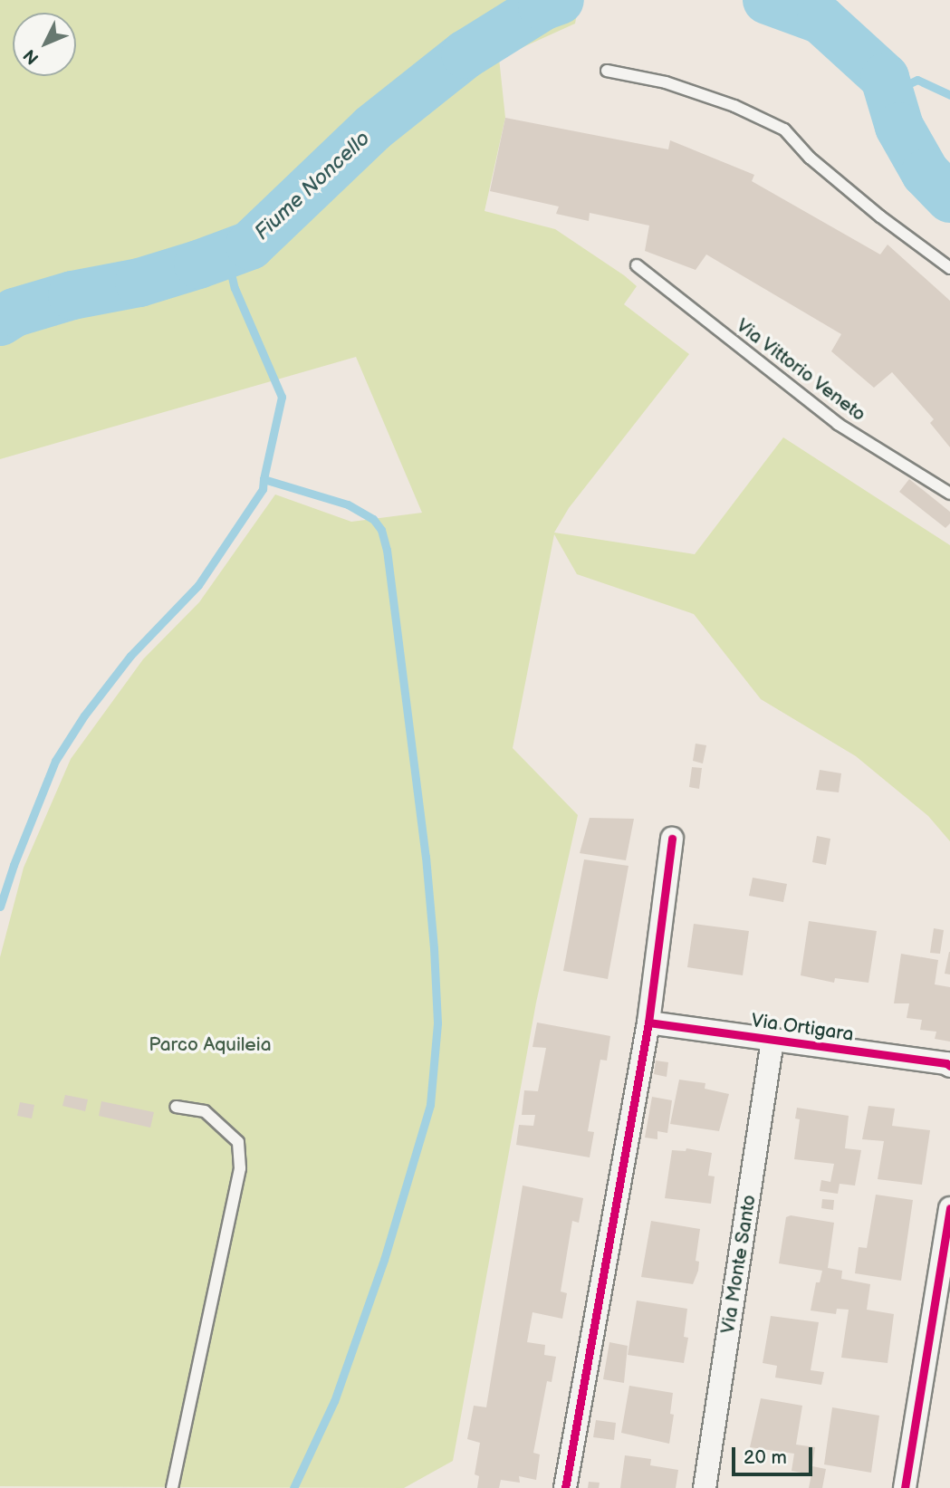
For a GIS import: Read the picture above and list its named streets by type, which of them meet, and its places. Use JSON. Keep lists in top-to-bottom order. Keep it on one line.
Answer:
{"streets":{"street":["Via Ortigara","Via Monte Santo"],"lane":["Via Vittorio Veneto"]},"crossings":[["Via Ortigara","Via Monte Santo"]],"water":["Fiume Noncello"],"parks":["Parco Aquileia"],"scale_bar":"20 m","north":"bottom left"}
